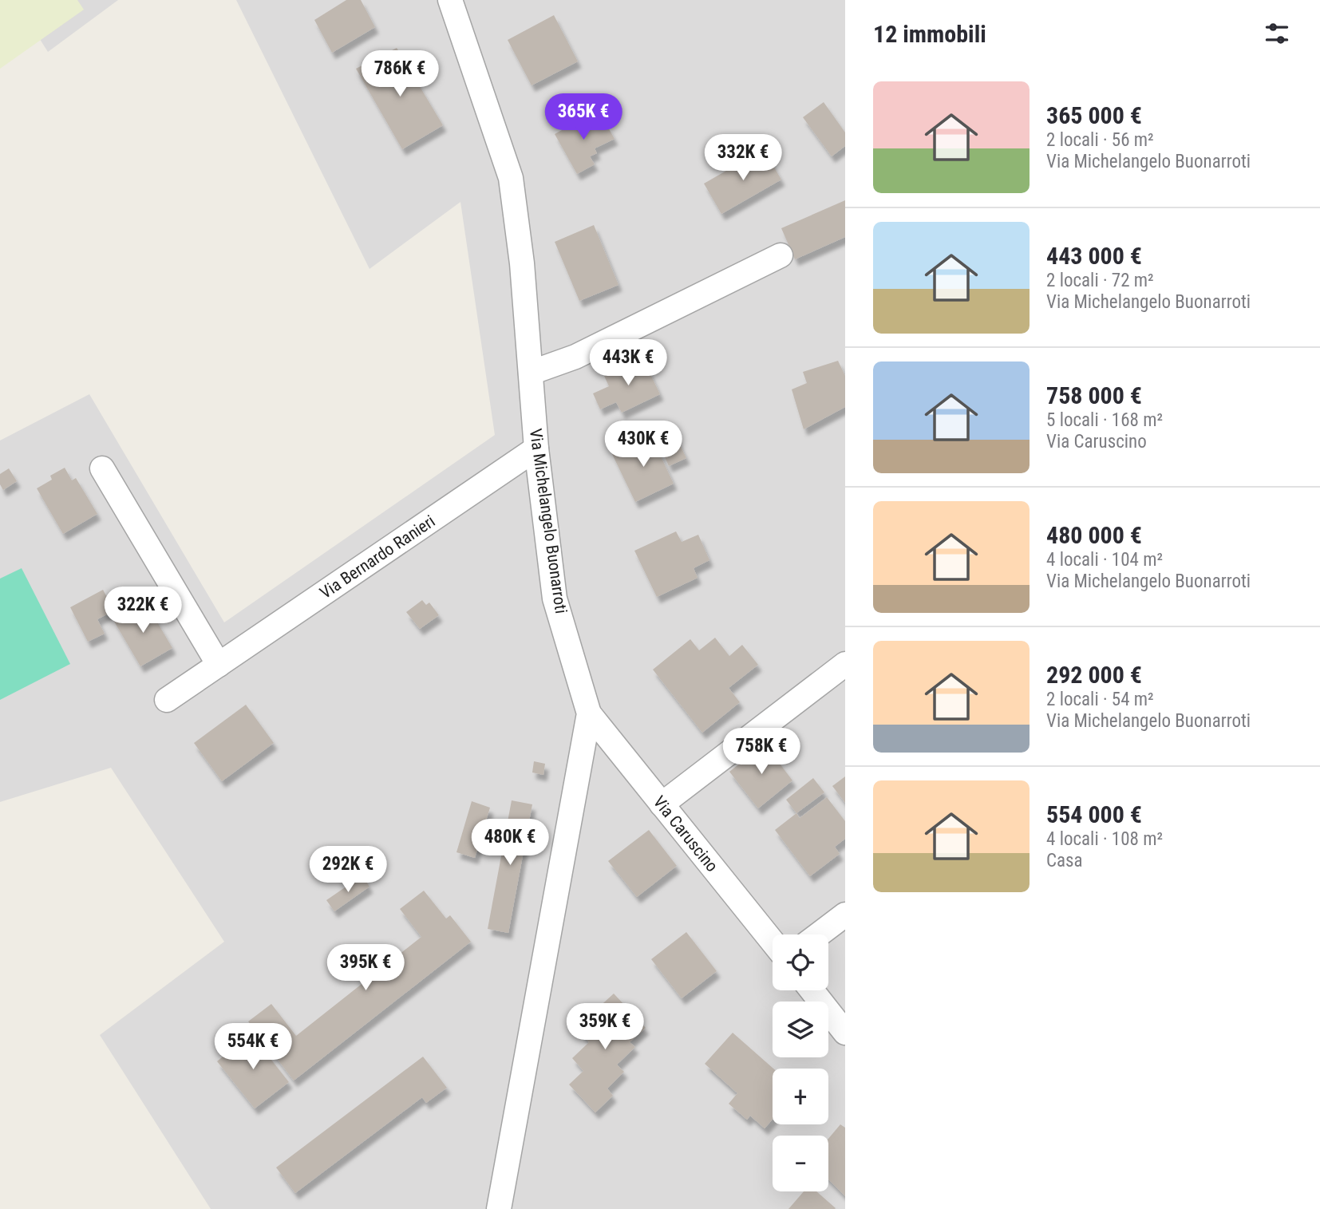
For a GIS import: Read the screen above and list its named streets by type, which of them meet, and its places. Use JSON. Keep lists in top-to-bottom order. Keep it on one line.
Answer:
{"streets":{"street":["Via Michelangelo Buonarroti","Via Bernardo Ranieri","Via Caruscino"]},"crossings":[["Via Michelangelo Buonarroti","Via Bernardo Ranieri"],["Via Michelangelo Buonarroti","Via Caruscino"]],"page":{"heading":"12 immobili","price":["786K €","365K €","332K €","443K €","430K €","322K €","758K €","480K €","292K €","395K €","359K €","554K €"],"list":[{"name":"365 000 €","note":"2 locali · 56 m² · Via Michelangelo Buonarroti"},{"name":"443 000 €","note":"2 locali · 72 m² · Via Michelangelo Buonarroti"},{"name":"758 000 €","note":"5 locali · 168 m² · Via Caruscino"},{"name":"480 000 €","note":"4 locali · 104 m² · Via Michelangelo Buonarroti"},{"name":"292 000 €","note":"2 locali · 54 m² · Via Michelangelo Buonarroti"},{"name":"554 000 €","note":"4 locali · 108 m² · Casa"}],"map_buttons":["+","−"]}}
